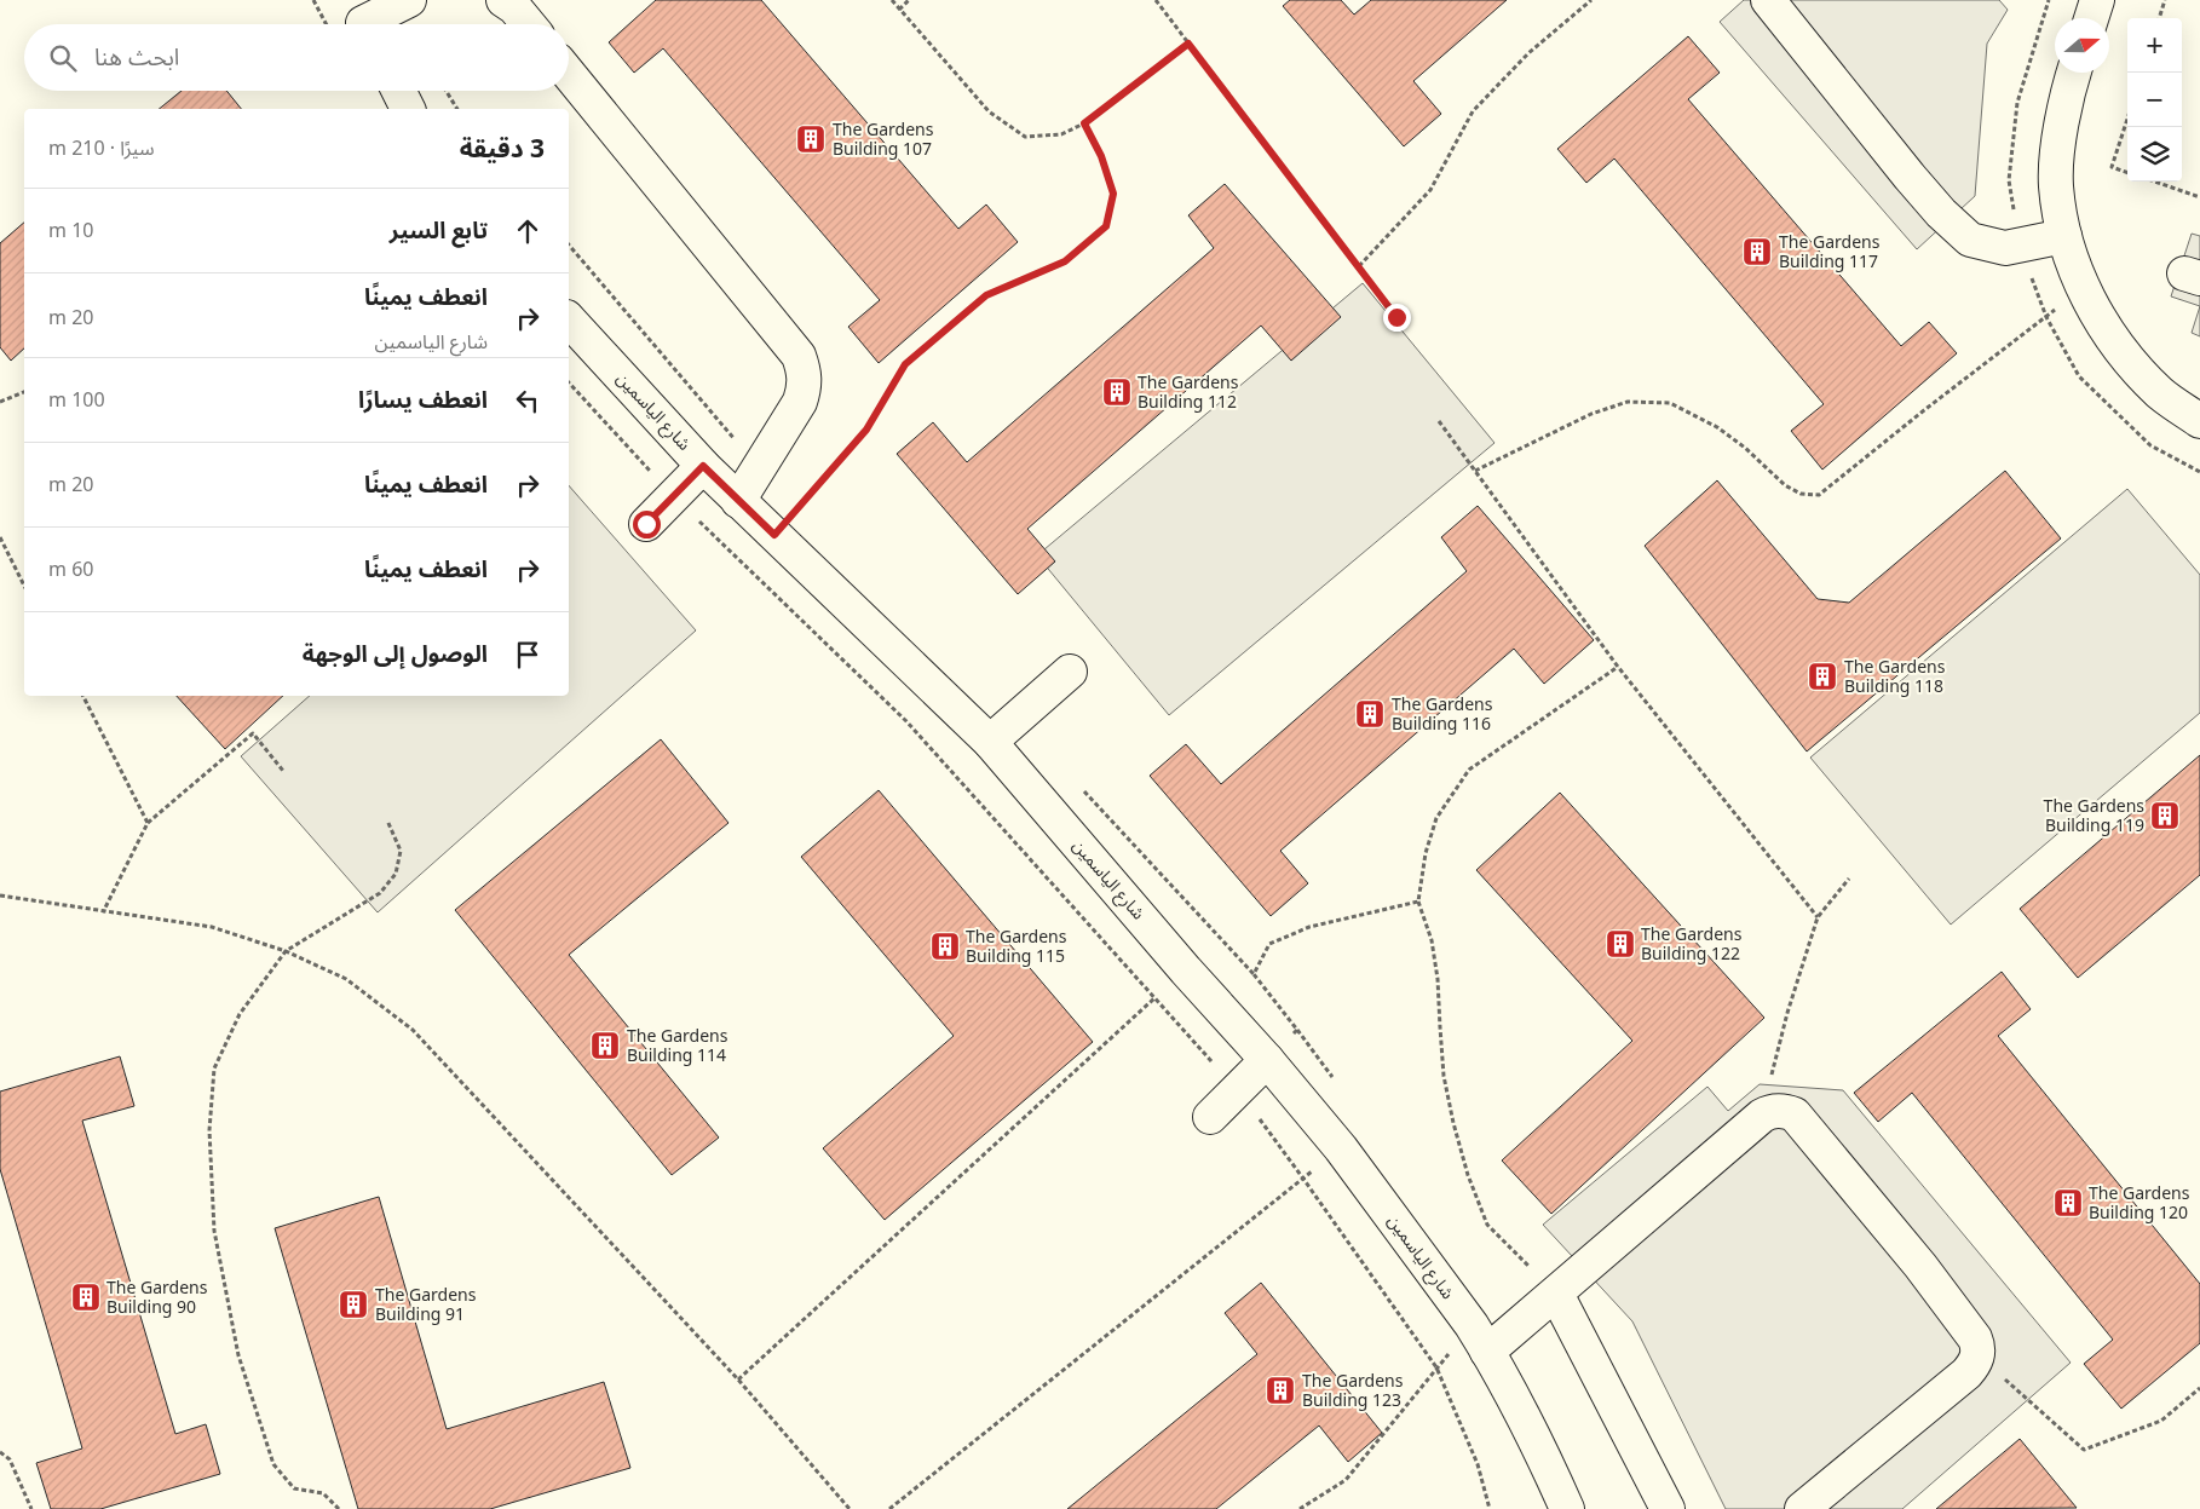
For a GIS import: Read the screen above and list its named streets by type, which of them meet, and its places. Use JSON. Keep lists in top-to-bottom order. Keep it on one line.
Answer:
{"streets":{"street":["شارع الياسمين"]},"places":{"building":["The Gardens Building 107","The Gardens Building 117","The Gardens Building 112","The Gardens Building 118","The Gardens Building 116","The Gardens Building 119","The Gardens Building 122","The Gardens Building 115","The Gardens Building 114","The Gardens Building 120","The Gardens Building 90","The Gardens Building 91","The Gardens Building 123"]},"north":"right","page":{"map_buttons":["+","−"],"search":"ابحث هنا","heading":["3 دقيقة","سيرًا · 210 m"],"list":[["تابع السير","10 m"],["انعطف يمينًا","شارع الياسمين","20 m"],["انعطف يسارًا","100 m"],["انعطف يمينًا","20 m"],["انعطف يمينًا","60 m"],"الوصول إلى الوجهة"]}}
